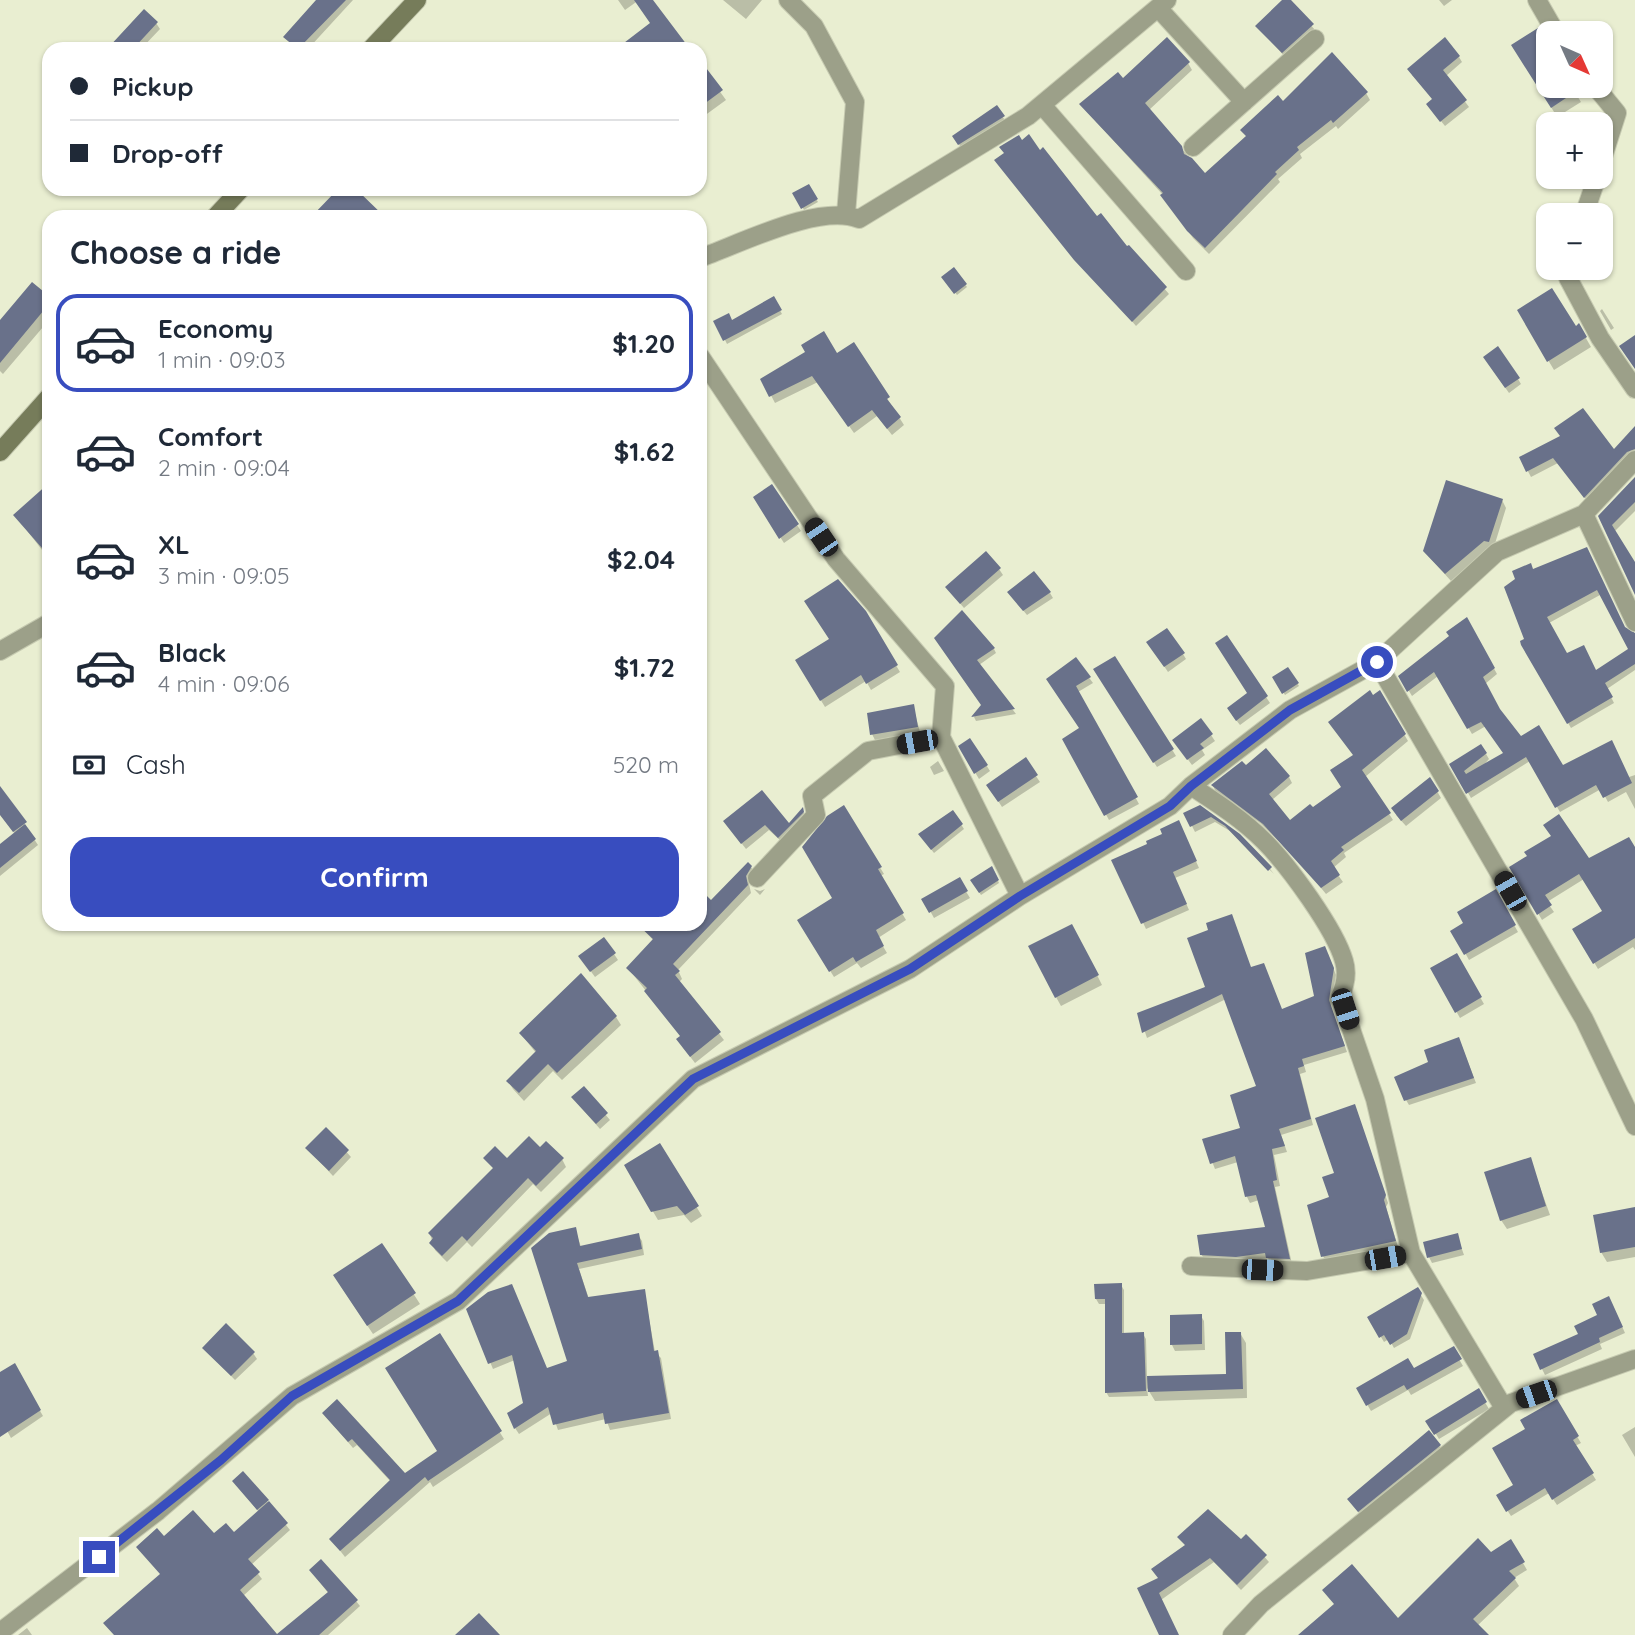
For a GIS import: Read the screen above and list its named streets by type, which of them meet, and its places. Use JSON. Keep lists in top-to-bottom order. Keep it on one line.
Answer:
{"north":"bottom right","page":{"map_buttons":["+","−"],"banner":["Pickup","Drop-off"],"heading":"Choose a ride","list":[{"name":"Economy","note":"1 min · 09:03","value":"$1.20"},{"name":"Comfort","note":"2 min · 09:04","value":"$1.62"},{"name":"XL","note":"3 min · 09:05","value":"$2.04"},{"name":"Black","note":"4 min · 09:06","value":"$1.72"}],"pay":["Cash","520 m"],"buttons":"Confirm"}}
